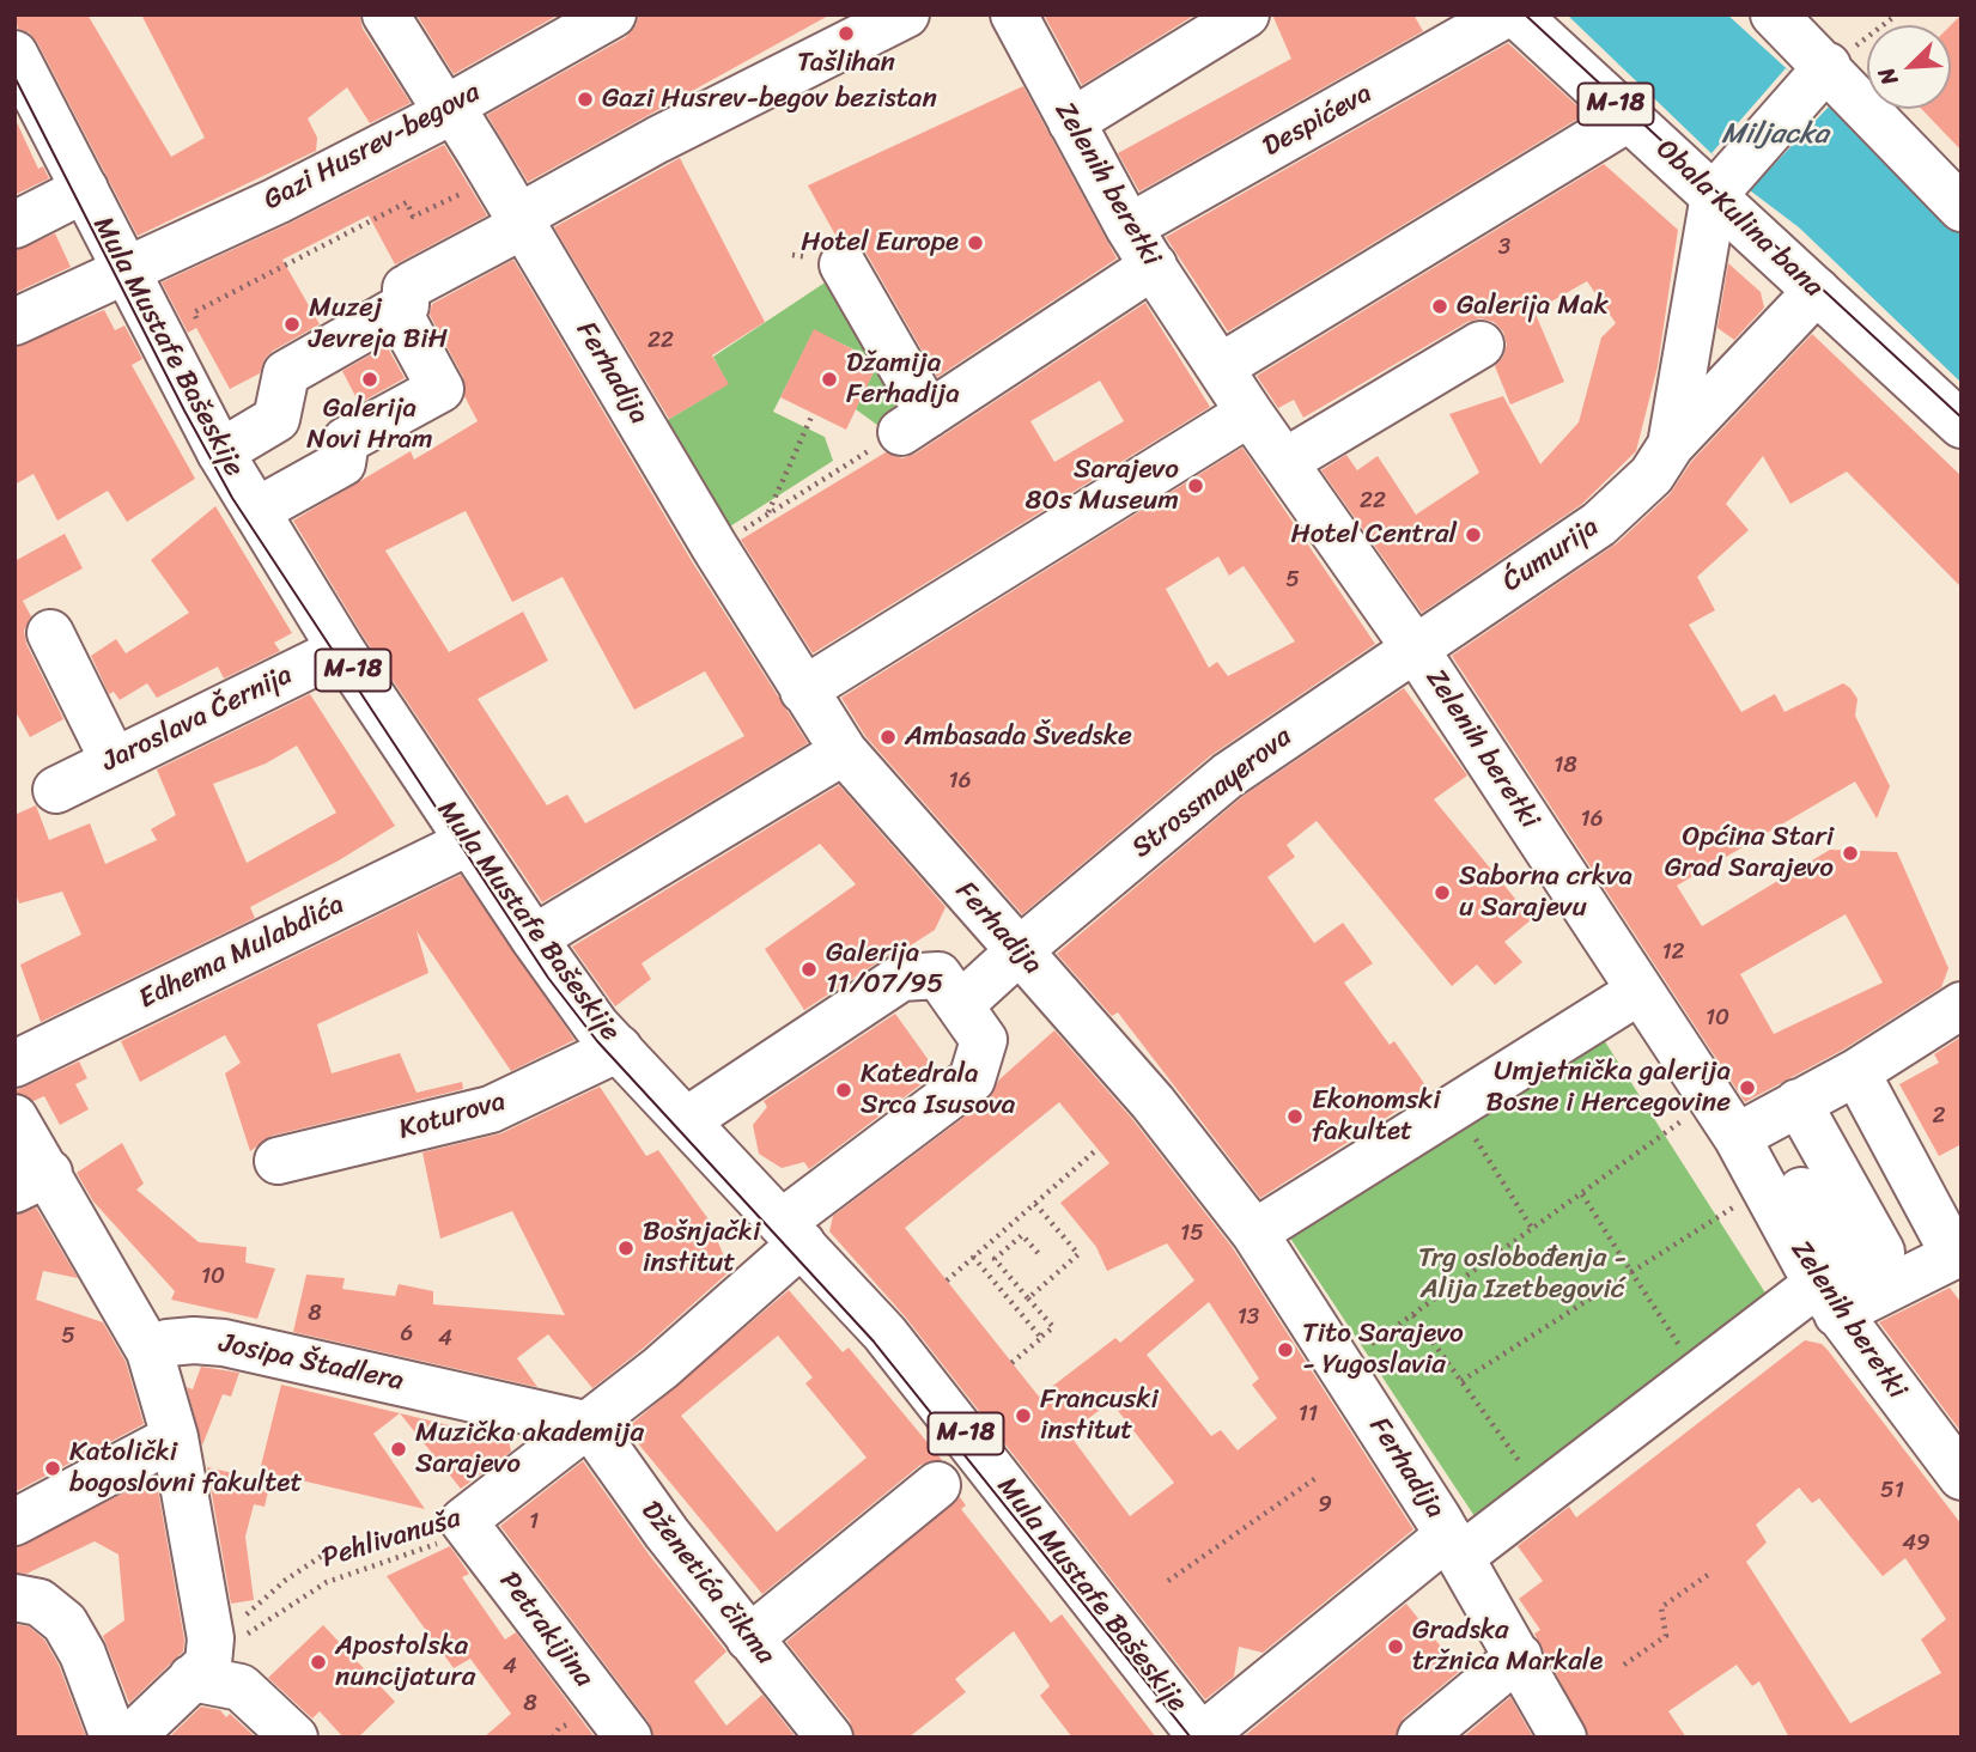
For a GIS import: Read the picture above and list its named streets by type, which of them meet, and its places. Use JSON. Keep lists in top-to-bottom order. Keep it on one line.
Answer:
{"streets":{"street":["M-18","Despićeva","Gazi Husrev-begova","Zelenih beretki","Obala Kulina bana","Mula Mustafe Bašeskije","Ferhadija","Ćumurija","Jaroslava Černija","Strossmayerova","Edhema Mulabdića","Koturova","Josipa Štadlera","Pehlivanuša","Dženetića čikma","Petrakijina"]},"crossings":[["Despićeva","Zelenih beretki"],["Gazi Husrev-begova","Mula Mustafe Bašeskije"],["Gazi Husrev-begova","Ferhadija"],["Zelenih beretki","Ćumurija"],["Zelenih beretki","Strossmayerova"],["Obala Kulina bana","Ćumurija"],["Mula Mustafe Bašeskije","Jaroslava Černija"],["Mula Mustafe Bašeskije","Edhema Mulabdića"],["Mula Mustafe Bašeskije","Koturova"],["Mula Mustafe Bašeskije","Pehlivanuša"],["Ferhadija","Strossmayerova"],["Ćumurija","Strossmayerova"],["Strossmayerova","Pehlivanuša"],["Josipa Štadlera","Pehlivanuša"],["Josipa Štadlera","Dženetića čikma"],["Pehlivanuša","Dženetića čikma"],["Pehlivanuša","Petrakijina"]],"water":["Miljacka"],"parks":["Trg oslobođenja - Alija Izetbegović"],"places":["Tašlihan","Gazi Husrev-begov bezistan","Hotel Europe","Galerija Mak","Muzej Jevreja BiH","Galerija Novi Hram","Džamija Ferhadija","Sarajevo 80s Museum","Hotel Central","Ambasada Švedske","Općina Stari Grad Sarajevo","Saborna crkva u Sarajevu","Galerija 11/07/95","Umjetnička galerija Bosne i Hercegovine","Katedrala Srca Isusova","Ekonomski fakultet","Bošnjački institut","Tito Sarajevo - Yugoslavia","Francuski institut","Muzička akademija Sarajevo","Katolički bogoslovni fakultet","Gradska tržnica Markale","Apostolska nuncijatura"],"house_numbers":["3","22","22","5","18","16","16","12","10","2","15","10","8","13","6","5","4","11","51","9","1","49","4","8"],"north":"bottom left"}
